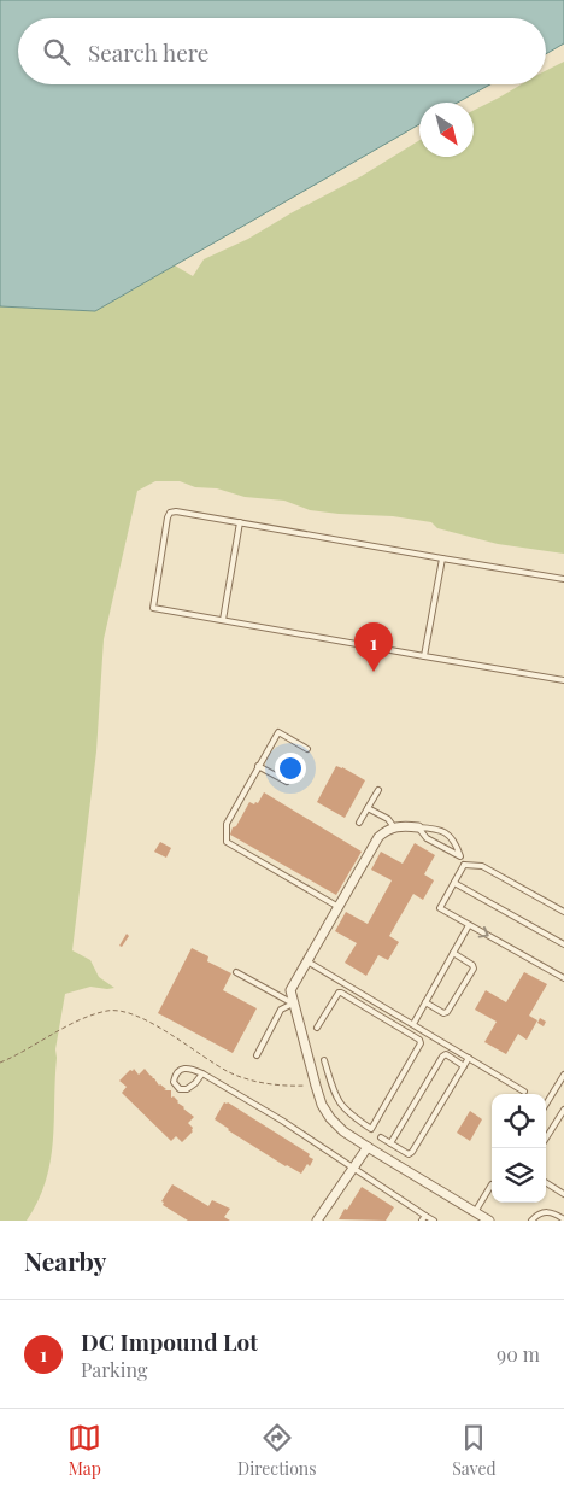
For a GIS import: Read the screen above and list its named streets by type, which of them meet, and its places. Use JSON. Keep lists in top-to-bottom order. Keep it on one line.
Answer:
{"north":"bottom right","page":{"search":"Search here","pins":"1","heading":"Nearby","list":[{"mark":"1","name":"DC Impound Lot","note":"Parking","value":"90 m"}],"nav":["Map","Directions","Saved"]}}
